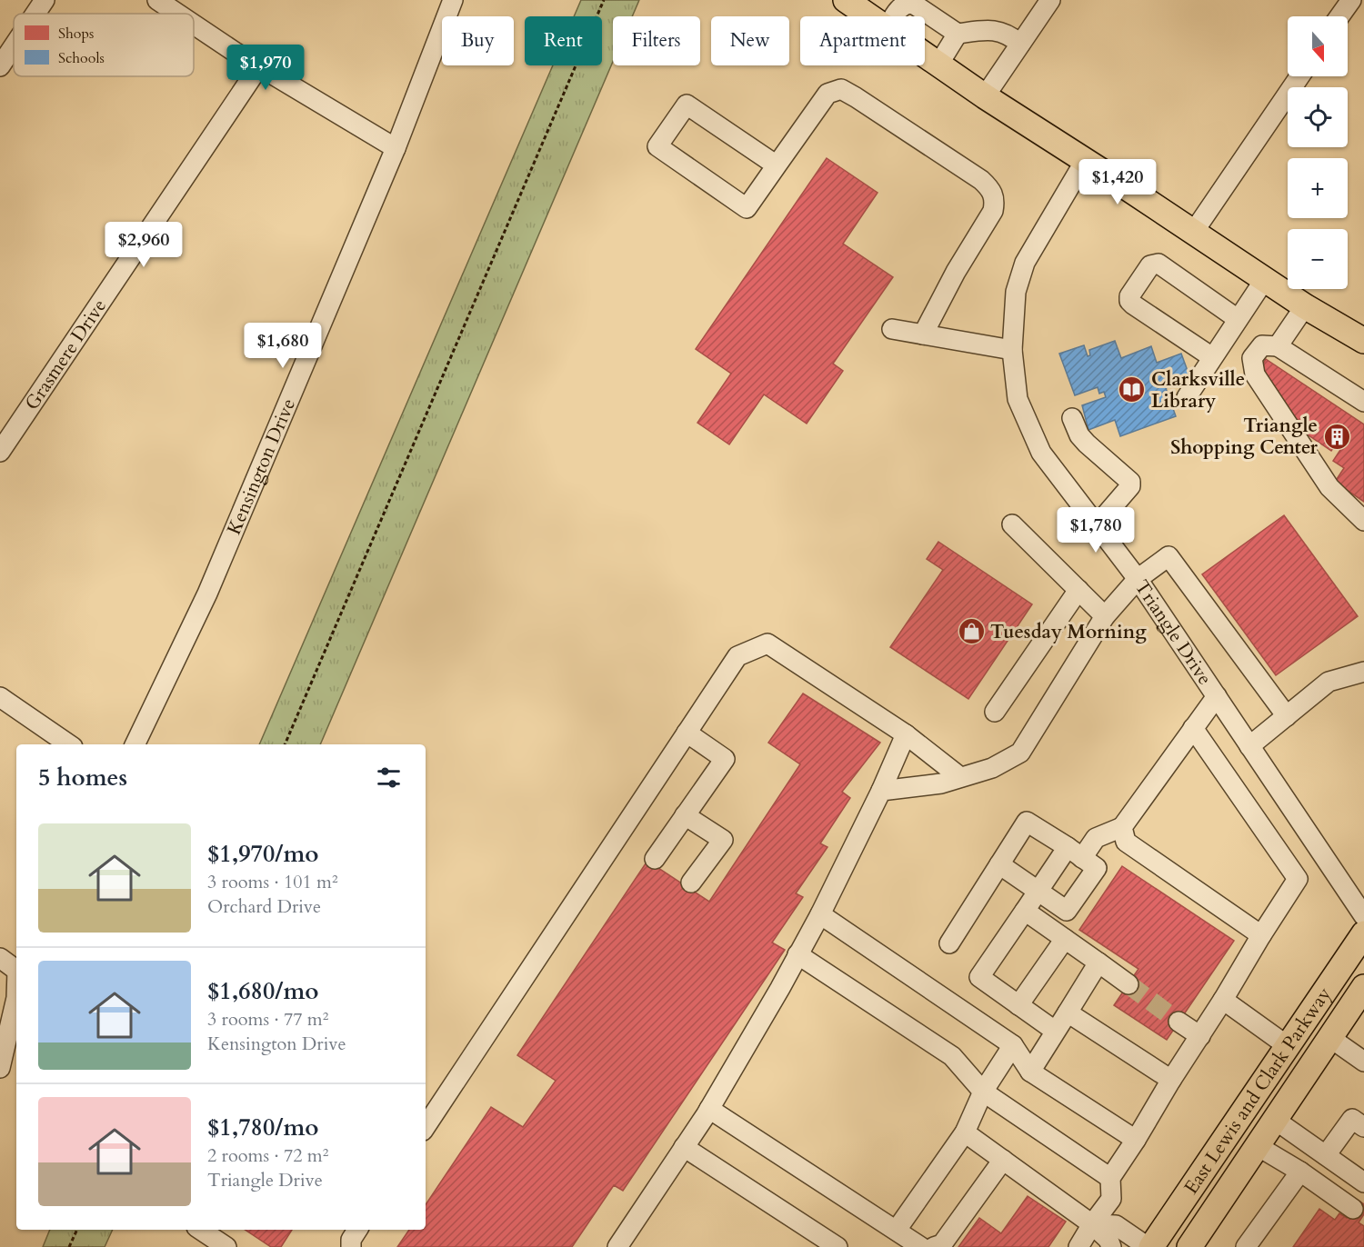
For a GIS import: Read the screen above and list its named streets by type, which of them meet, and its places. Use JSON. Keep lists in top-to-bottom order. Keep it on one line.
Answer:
{"streets":{"main road":["East Lewis and Clark Parkway"],"street":["Grasmere Drive","Kensington Drive","Triangle Drive"]},"places":{"library":["Clarksville Library"],"building":["Triangle Shopping Center"],"shop":["Tuesday Morning"]},"legend":["Shops","Schools"],"north":"bottom","page":{"map_buttons":["+","−"],"chip":["Buy","Rent","Filters","New","Apartment"],"price":["$1,970","$1,420","$2,960","$1,680","$1,780"],"heading":"5 homes","list":[{"name":"$1,970/mo","note":"3 rooms · 101 m² · Orchard Drive"},{"name":"$1,680/mo","note":"3 rooms · 77 m² · Kensington Drive"},{"name":"$1,780/mo","note":"2 rooms · 72 m² · Triangle Drive"}]}}
